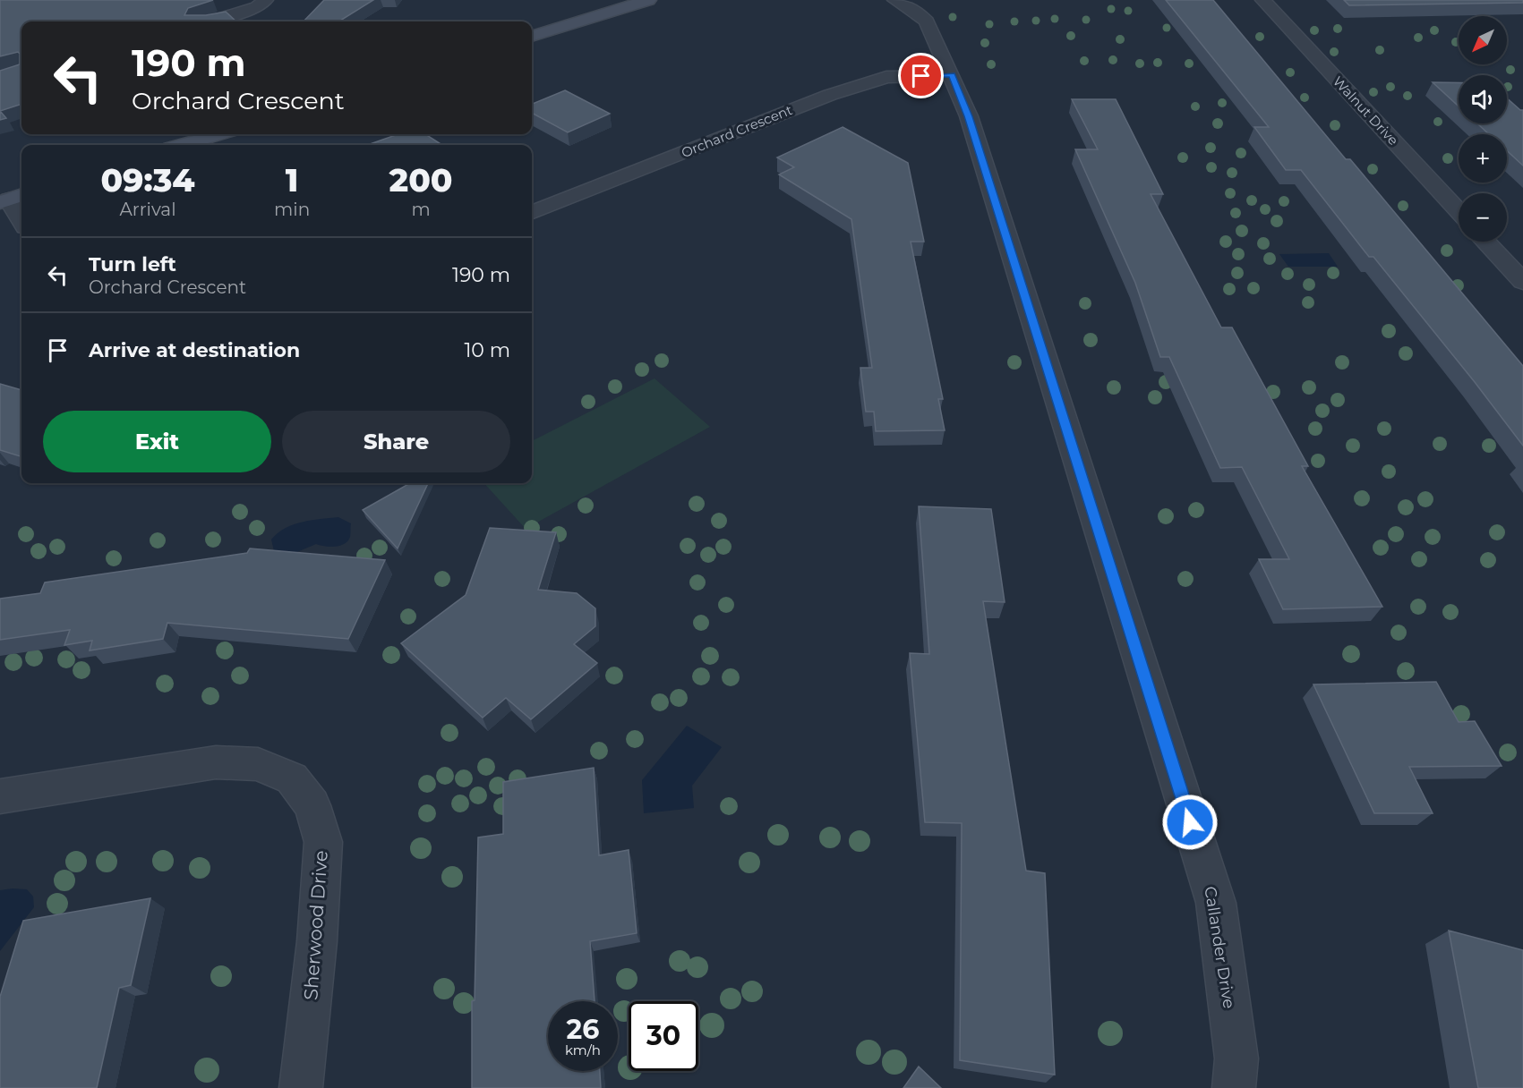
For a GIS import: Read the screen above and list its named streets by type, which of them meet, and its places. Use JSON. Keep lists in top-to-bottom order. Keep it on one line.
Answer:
{"streets":{"street":["Walnut Drive","Orchard Crescent","Sherwood Drive","Callander Drive"]},"crossings":[["Orchard Crescent","Callander Drive"]],"north":"bottom left","page":{"map_buttons":["+","−"],"turn":["190 m","Orchard Crescent"],"eta":["09:34","Arrival","1","min","200","m"],"list":[{"name":"Turn left","note":"Orchard Crescent","value":"190 m"},{"name":"Arrive at destination","value":"10 m"}],"buttons":["Exit","Share"],"speed":"26 km/h","limit":"30"}}
